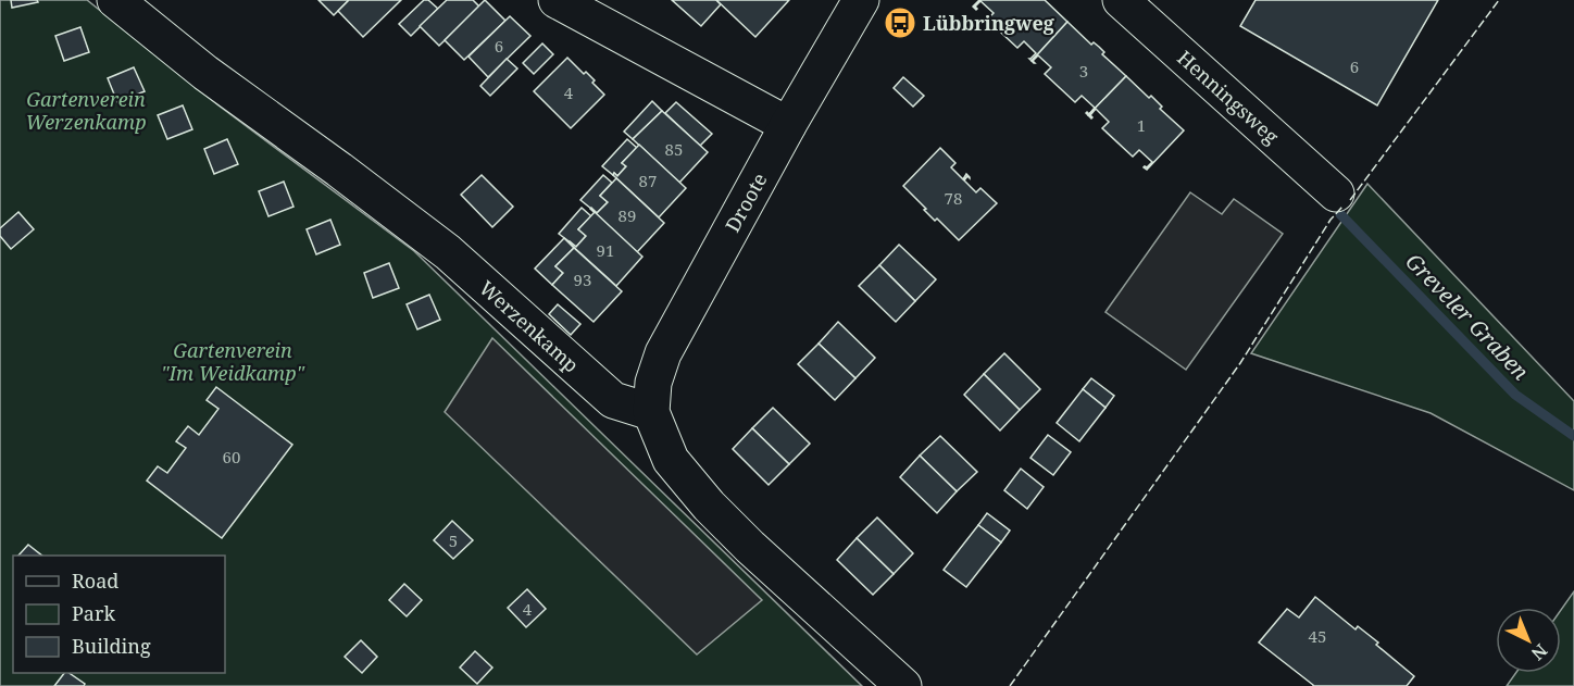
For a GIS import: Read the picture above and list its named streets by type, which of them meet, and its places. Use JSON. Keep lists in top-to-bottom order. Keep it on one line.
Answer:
{"streets":{"street":["Henningsweg","Droote","Werzenkamp"]},"crossings":[["Droote","Werzenkamp"]],"water":["Greveler Graben"],"parks":["Gartenverein Werzenkamp","Gartenverein \"Im Weidkamp\""],"places":{"bus stop":["Lübbringweg"]},"house_numbers":["6","6","3","4","1","85","87","78","89","91","93","60","5","4","45"],"legend":["Road","Park","Building"],"north":"bottom right"}
